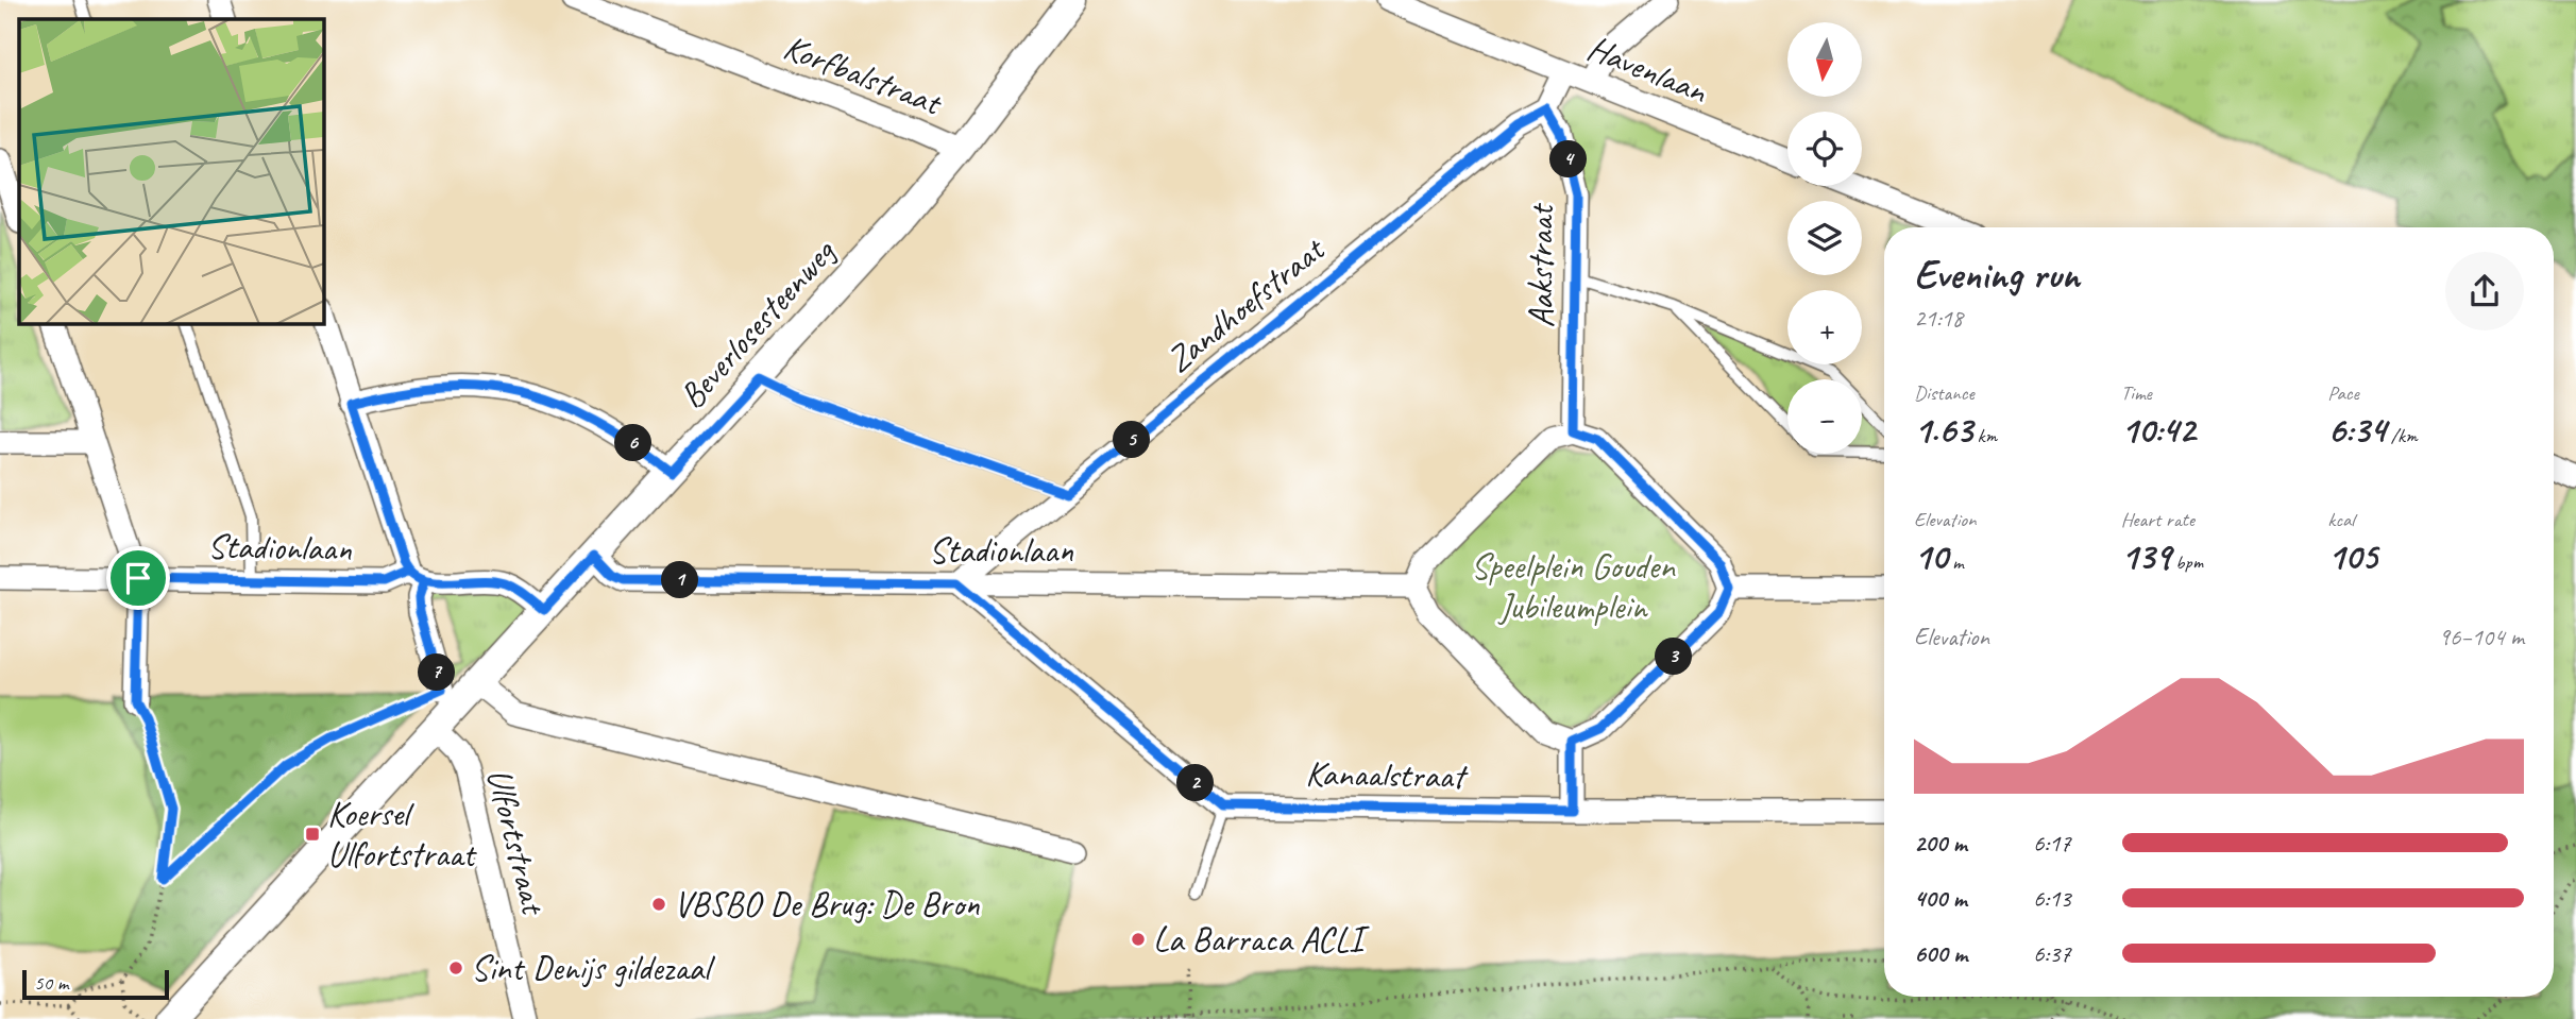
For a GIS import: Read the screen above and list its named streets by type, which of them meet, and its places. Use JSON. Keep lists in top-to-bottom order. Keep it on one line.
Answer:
{"streets":{"street":["Havenlaan","Korfbalstraat","Aakstraat","Zandhoefstraat","Beverlosesteenweg","Stadionlaan","Kanaalstraat","Ulfortstraat"]},"crossings":[["Korfbalstraat","Beverlosesteenweg"],["Aakstraat","Zandhoefstraat"],["Zandhoefstraat","Stadionlaan"],["Beverlosesteenweg","Stadionlaan"],["Beverlosesteenweg","Ulfortstraat"]],"parks":["Speelplein Gouden Jubileumplein"],"places":{"transit":["Koersel Ulfortstraat"],"other":["VBSBO De Brug: De Bron","La Barraca ACLI","Sint Denijs gildezaal"]},"scale_bar":"50 m","north":"bottom","page":{"map_buttons":["+","−"],"pins":["4","5","6","1","3","7","2"],"heading":["Evening run","21:18"],"stats":[["Distance","1.63 km"],["Time","10:42"],["Pace","6:34 /km"],["Elevation","10 m"],["Heart rate","139 bpm"],["kcal","105"]],"chart":["Elevation","96–104 m"],"list":[{"name":"200 m","note":"6:17"},{"name":"400 m","note":"6:13"},{"name":"600 m","note":"6:37"}],"scale":"50 m"}}
